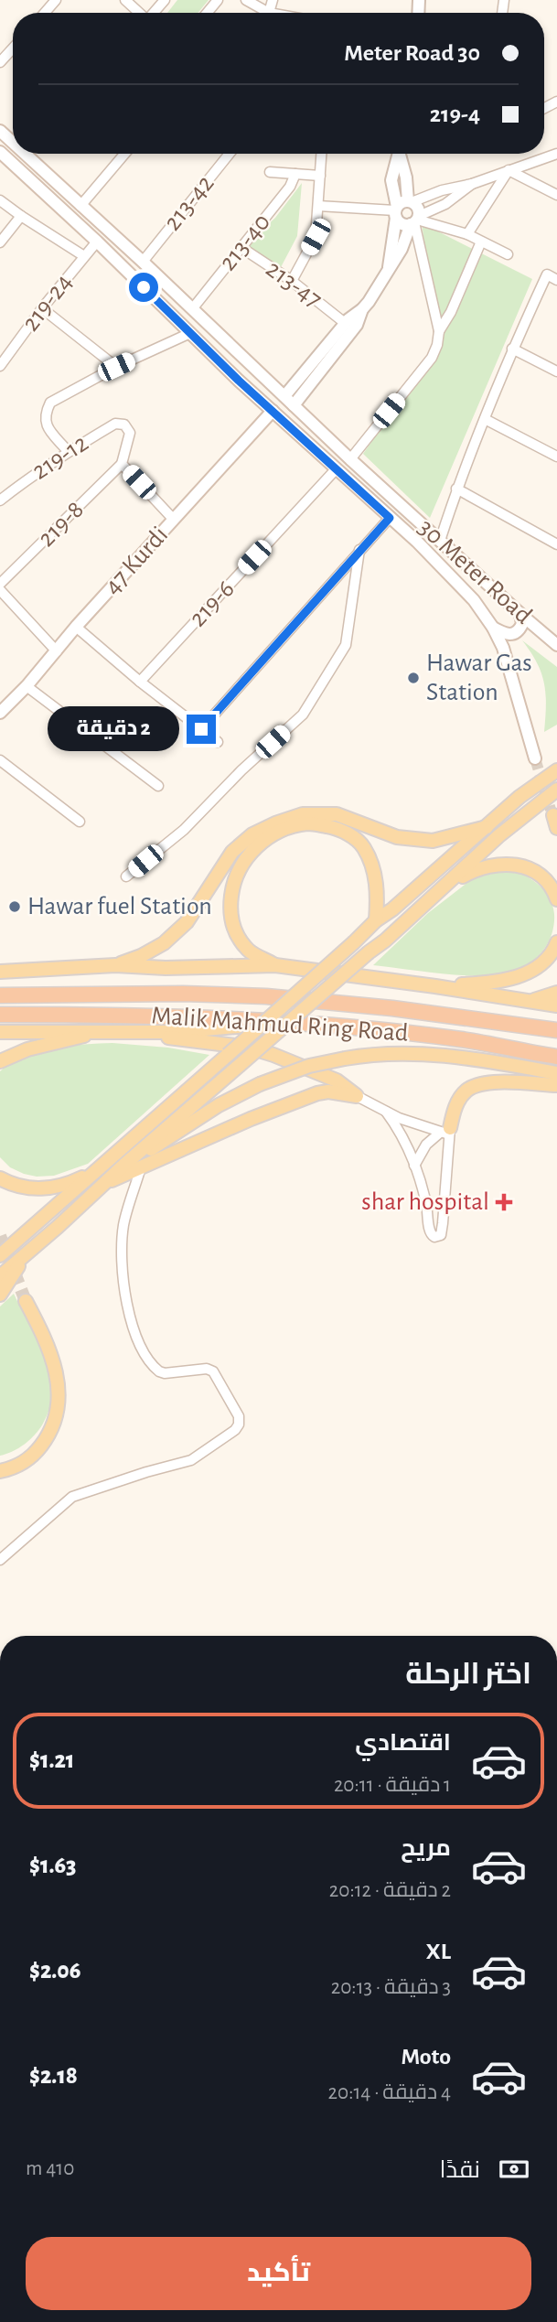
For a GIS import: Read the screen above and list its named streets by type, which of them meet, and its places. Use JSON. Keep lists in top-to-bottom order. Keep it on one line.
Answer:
{"streets":{"highway":["Malik Mahmud Ring Road"],"main road":["47 Kurdi","30 Meter Road"],"street":["213-42","213-40","213-47","219-24","219-12","219-8","219-6"]},"crossings":[["213-42","30 Meter Road"],["213-40","213-47"],["213-40","30 Meter Road"],["219-24","30 Meter Road"],["219-12","219-8"],["47 Kurdi","30 Meter Road"],["30 Meter Road","219-6"]],"places":{"other":["Hawar Gas Station","Hawar fuel Station"],"health":["shar hospital"]},"page":{"banner":["30 Meter Road","219-4"],"bubble":"2 دقيقة","heading":"اختر الرحلة","list":[{"name":"اقتصادي","note":"1 دقيقة · 20:11","value":"$1.21"},{"name":"مريح","note":"2 دقيقة · 20:12","value":"$1.63"},{"name":"XL","note":"3 دقيقة · 20:13","value":"$2.06"},{"name":"Moto","note":"4 دقيقة · 20:14","value":"$2.18"}],"pay":["نقدًا","410 m"],"buttons":"تأكيد"}}
